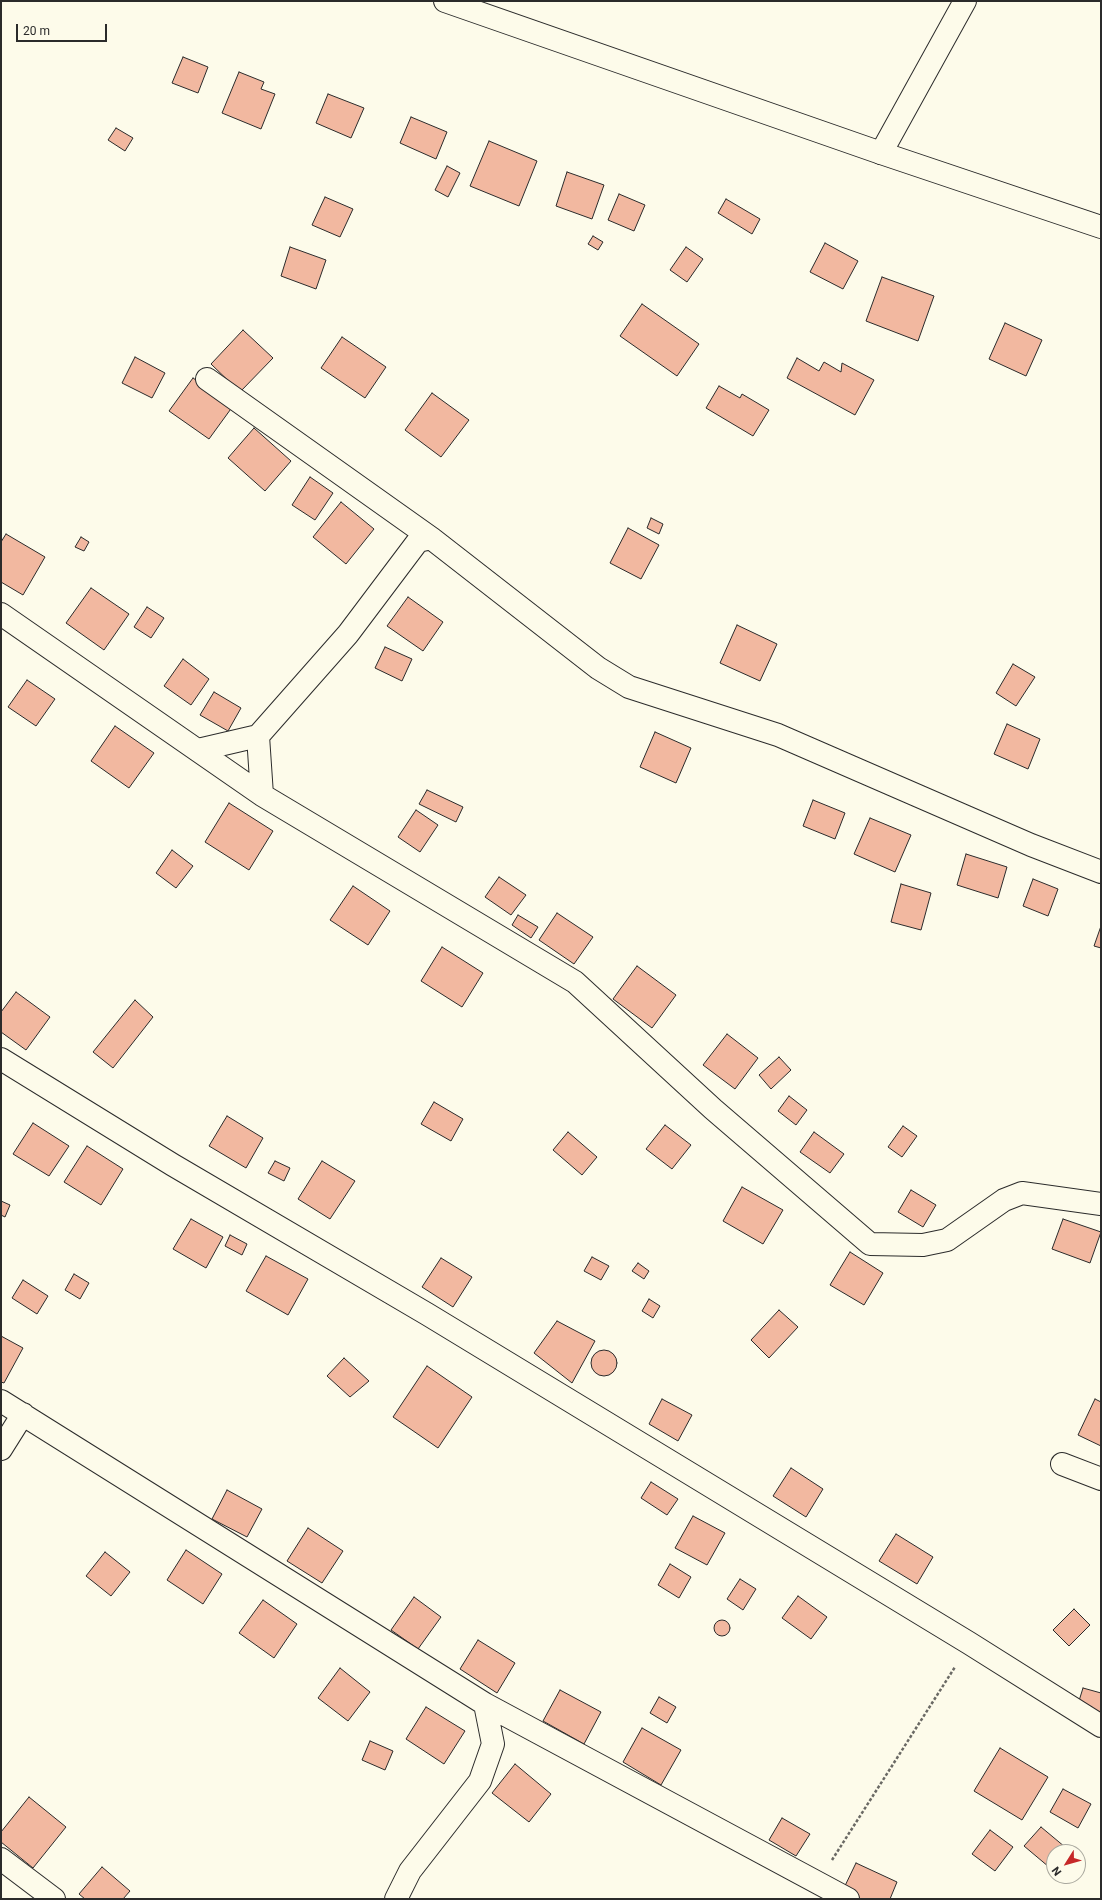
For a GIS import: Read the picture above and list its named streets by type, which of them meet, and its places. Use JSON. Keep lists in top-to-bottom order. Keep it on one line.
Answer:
{"scale_bar":"20 m","north":"bottom left"}
